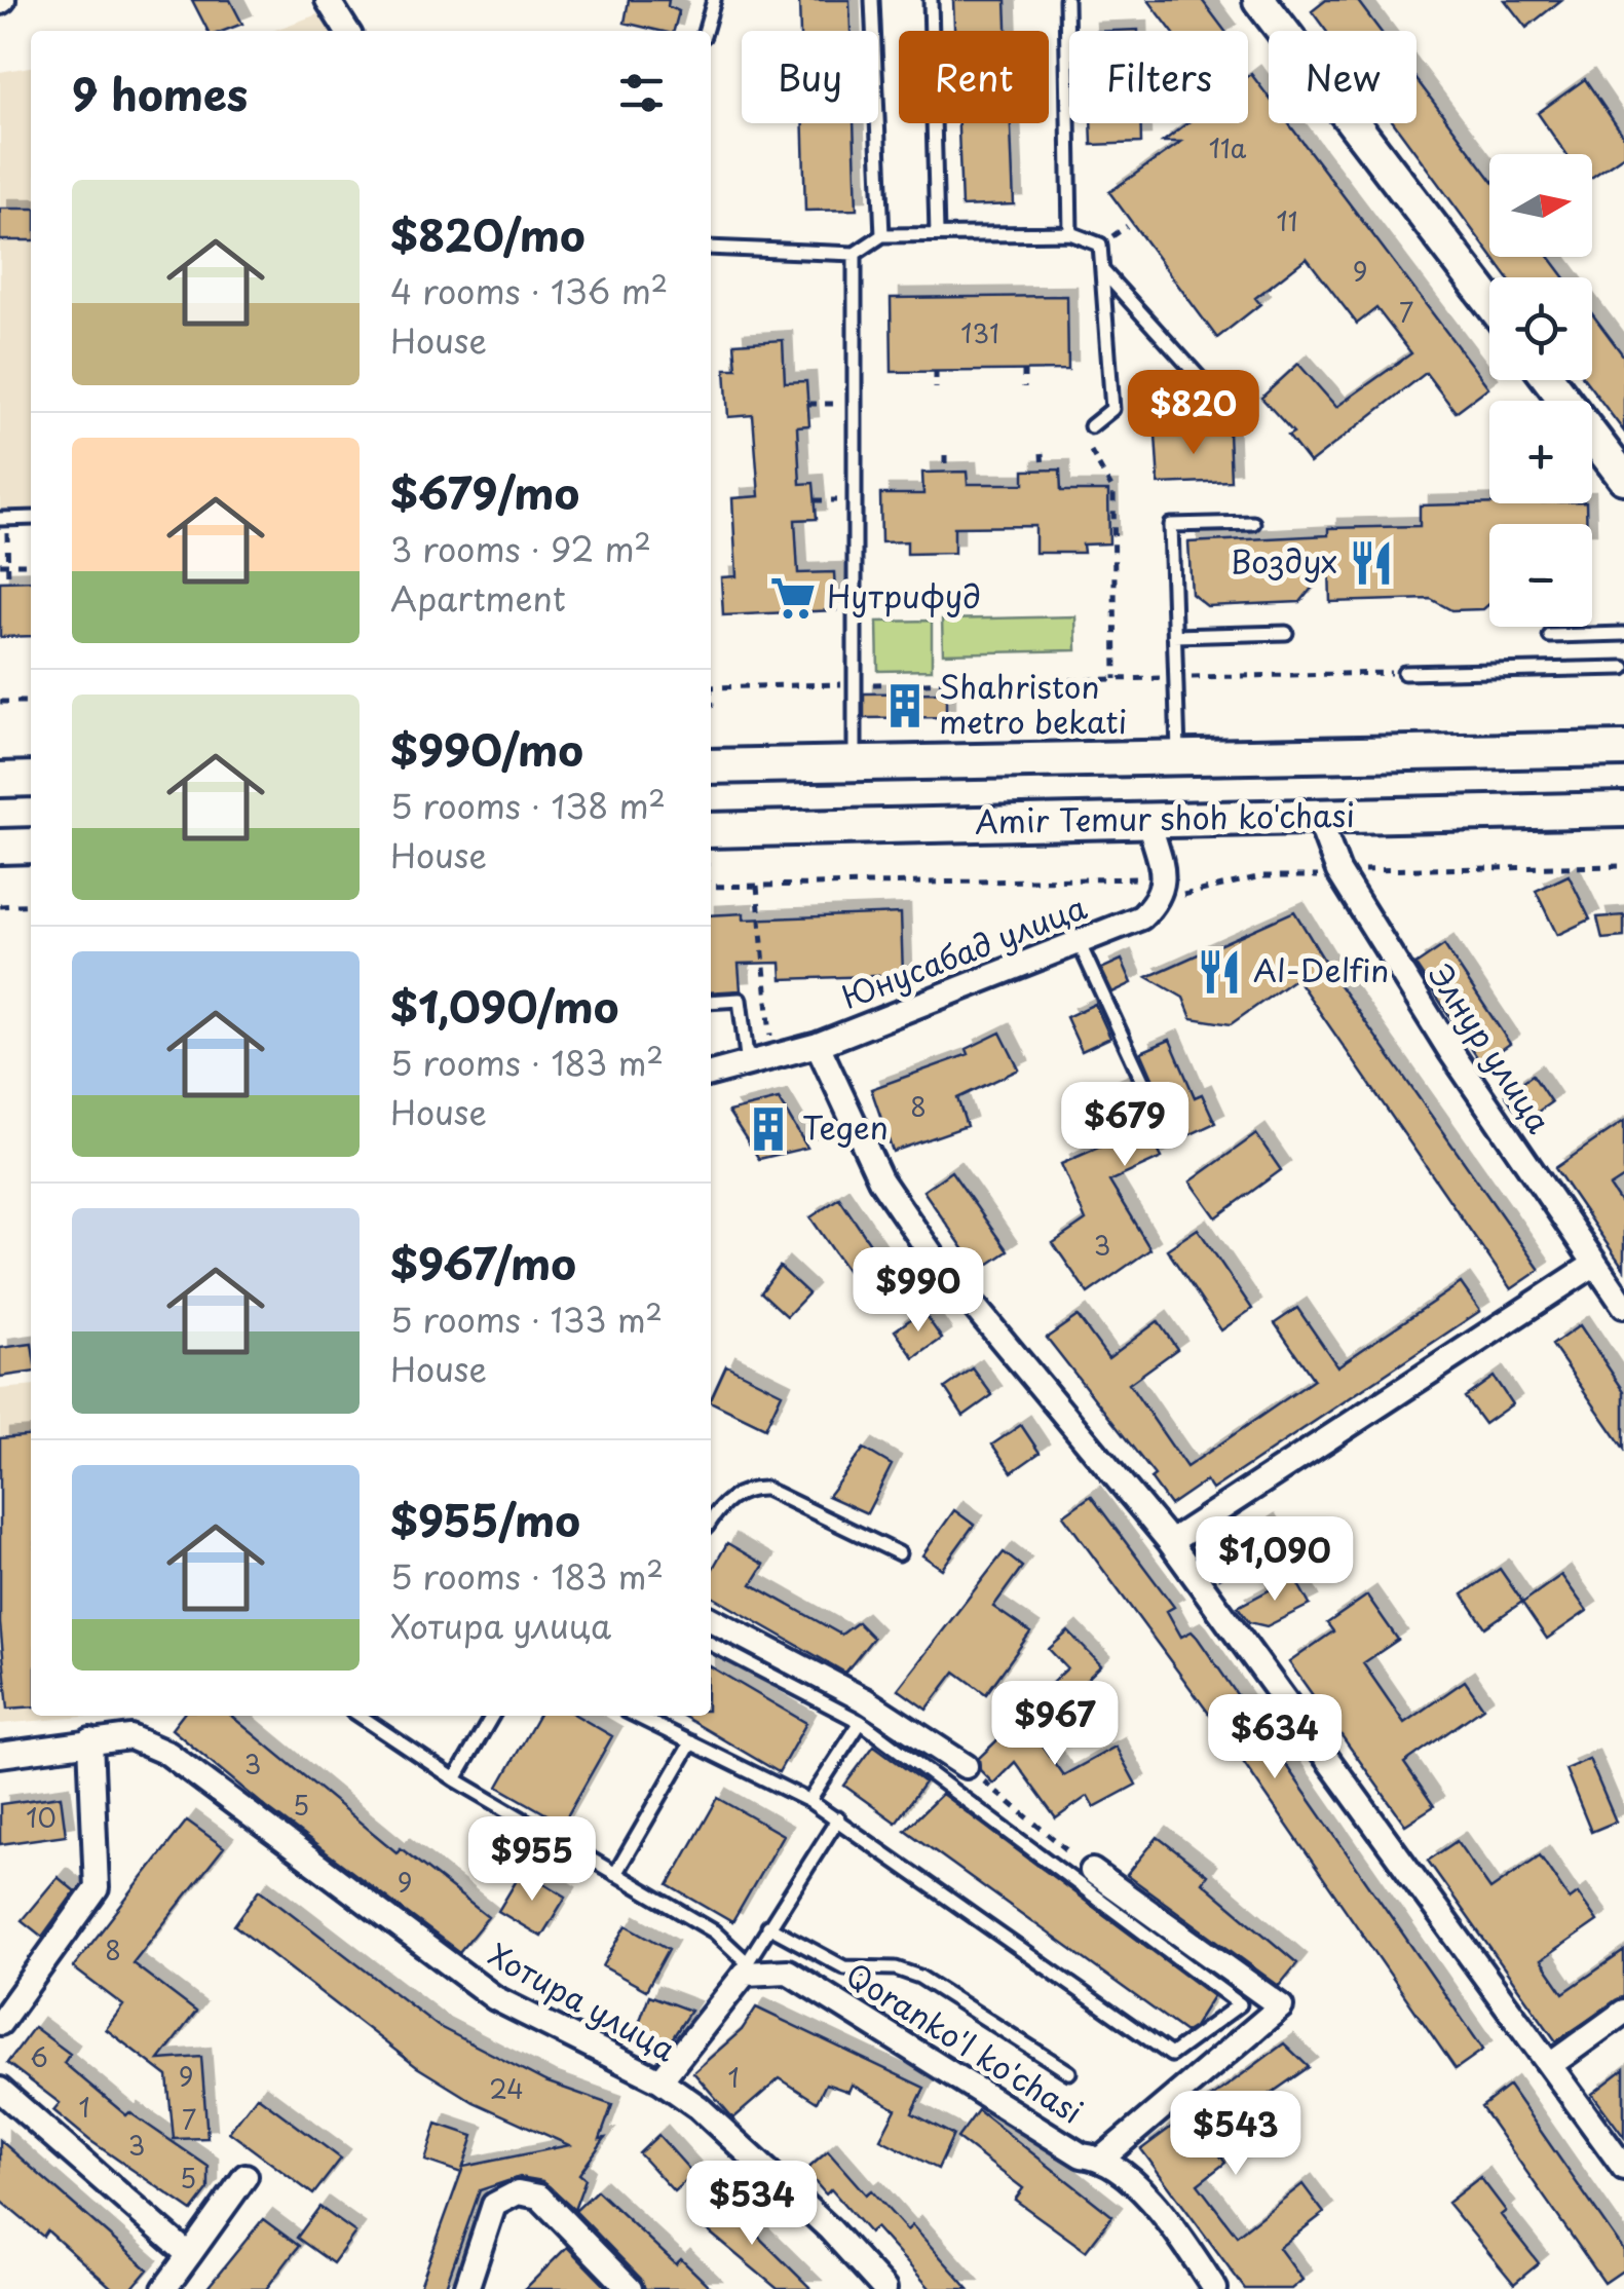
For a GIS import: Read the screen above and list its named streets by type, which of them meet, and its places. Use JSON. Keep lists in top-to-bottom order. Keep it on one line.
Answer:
{"streets":{"main road":["Amir Temur shoh ko'chasi"],"street":["Юнусабад улица","Элнур улица","Хотира улица","Qoranko'l ko'chasi"]},"crossings":[["Amir Temur shoh ko'chasi","Элнур улица"]],"places":{"restaurant":["Воздух","Al-Delfin"],"supermarket":["Нутрифуд"],"building":["Shahriston metro bekati","Tegen"]},"house_numbers":["11а","11","9","7","131","8","3","3","5","10","9","8","6","9","1","24","1","7","3","5"],"north":"right","page":{"chip":["Buy","Rent","Filters","New"],"heading":"9 homes","map_buttons":["+","−"],"list":[{"name":"$820/mo","note":"4 rooms · 136 m² · House"},{"name":"$679/mo","note":"3 rooms · 92 m² · Apartment"},{"name":"$990/mo","note":"5 rooms · 138 m² · House"},{"name":"$1,090/mo","note":"5 rooms · 183 m² · House"},{"name":"$967/mo","note":"5 rooms · 133 m² · House"},{"name":"$955/mo","note":"5 rooms · 183 m² · Хотира улица"}],"price":["$820","$679","$990","$1,090","$967","$634","$955","$543","$534"]}}
